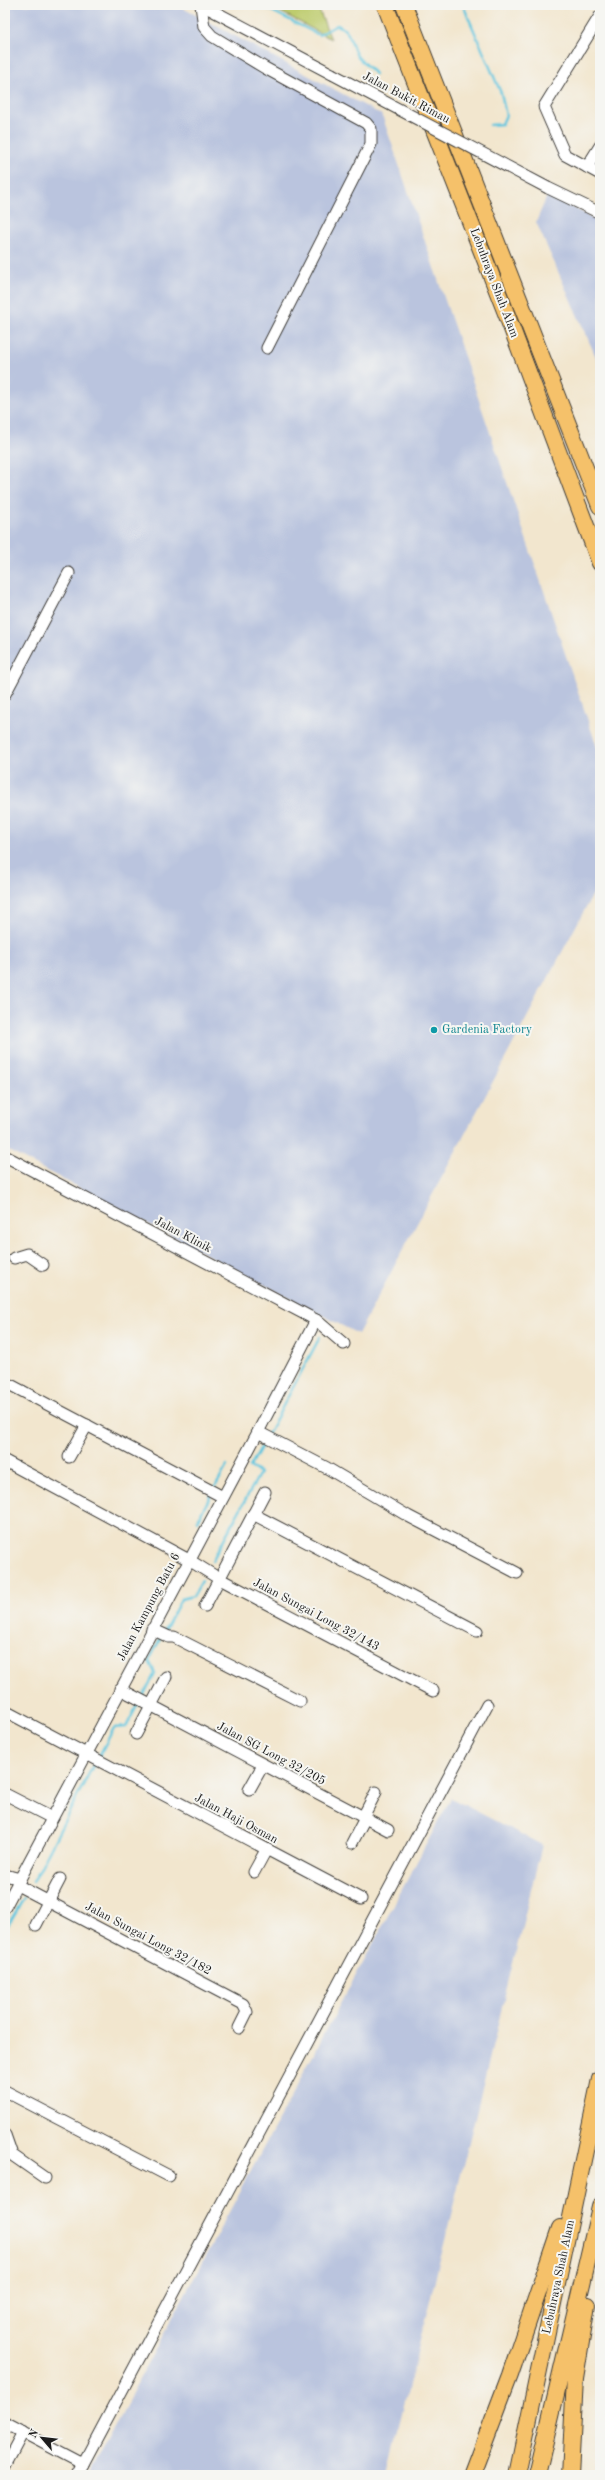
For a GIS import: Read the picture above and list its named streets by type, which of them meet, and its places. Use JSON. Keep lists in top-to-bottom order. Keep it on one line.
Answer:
{"streets":{"highway":["Lebuhraya Shah Alam"],"street":["Jalan Bukit Rimau","Jalan Klinik","Jalan Kampung Batu 6","Jalan Sungai Long 32/143","Jalan SG Long 32/205","Jalan Haji Osman","Jalan Sungai Long 32/182"]},"crossings":[["Jalan Klinik","Jalan Kampung Batu 6"],["Jalan Kampung Batu 6","Jalan Sungai Long 32/143"],["Jalan Kampung Batu 6","Jalan SG Long 32/205"],["Jalan Kampung Batu 6","Jalan Haji Osman"],["Jalan Kampung Batu 6","Jalan Sungai Long 32/182"]],"places":["Gardenia Factory"],"north":"top left"}
